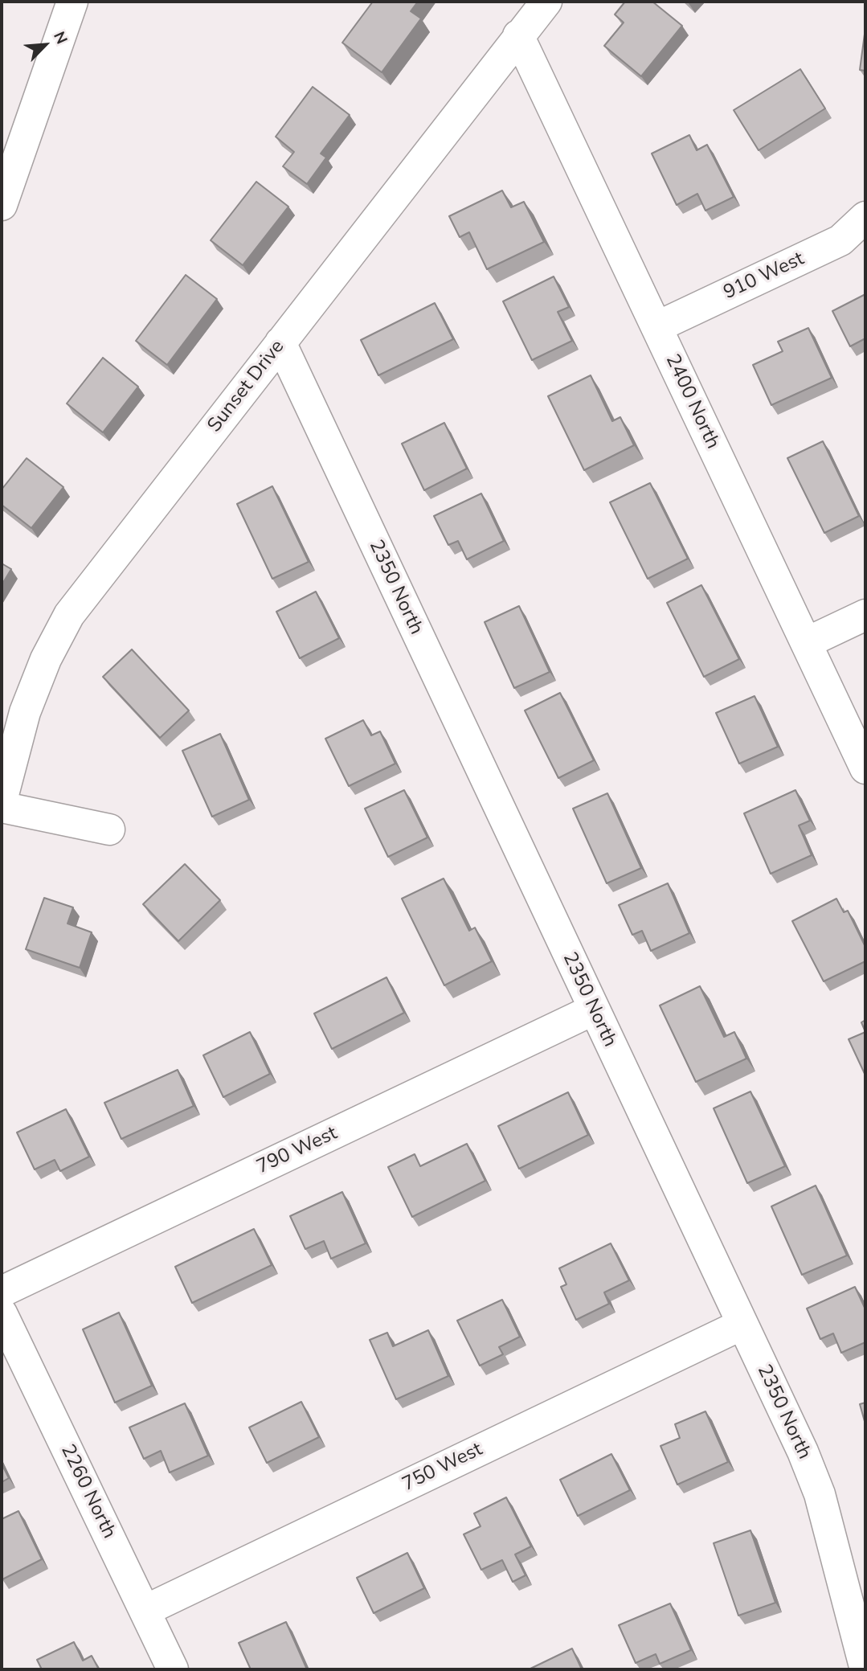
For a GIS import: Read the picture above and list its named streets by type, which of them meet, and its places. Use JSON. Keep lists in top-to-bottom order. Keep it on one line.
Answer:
{"streets":{"street":["910 West","Sunset Drive","2400 North","2350 North","790 West","750 West","2260 North"]},"crossings":[["910 West","2400 North"],["Sunset Drive","2400 North"],["Sunset Drive","2350 North"],["2350 North","790 West"],["2350 North","750 West"],["750 West","2260 North"]],"north":"top right"}
